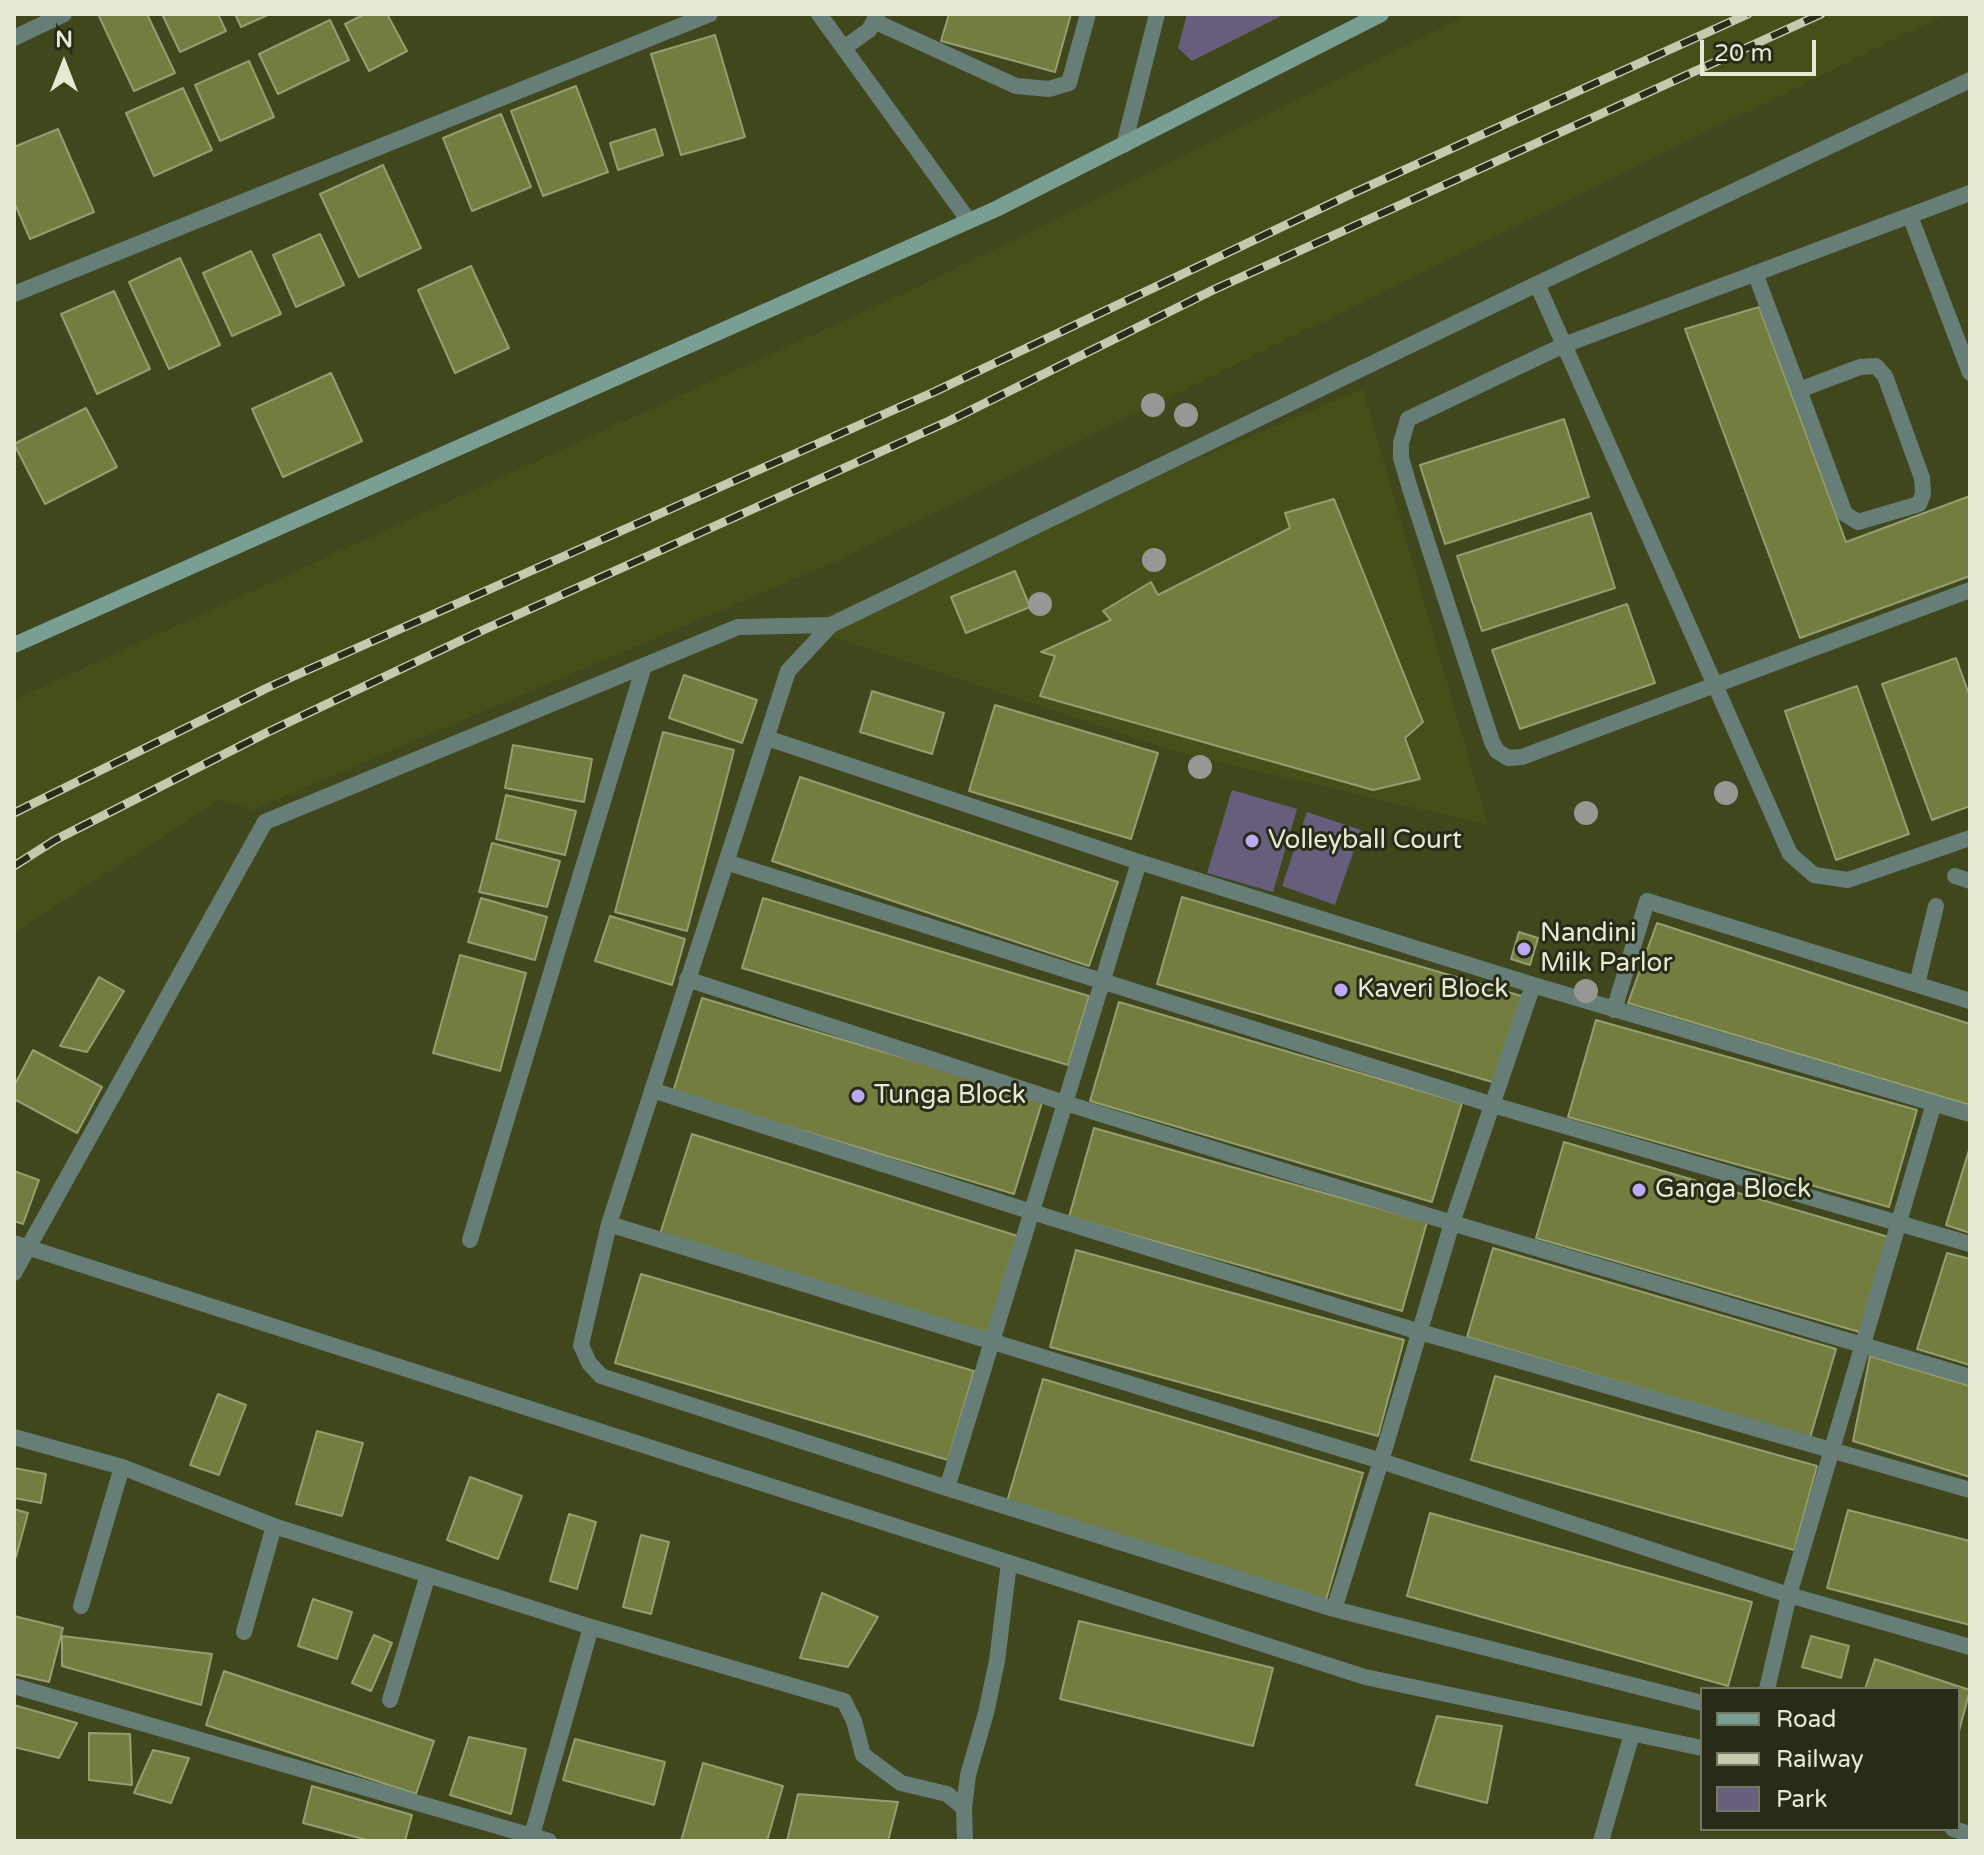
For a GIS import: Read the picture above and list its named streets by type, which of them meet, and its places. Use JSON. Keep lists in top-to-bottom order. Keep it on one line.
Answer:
{"places":["Volleyball Court","Nandini Milk Parlor","Kaveri Block","Tunga Block","Ganga Block"],"legend":["Road","Railway","Park"],"scale_bar":"20 m","north":"top"}
